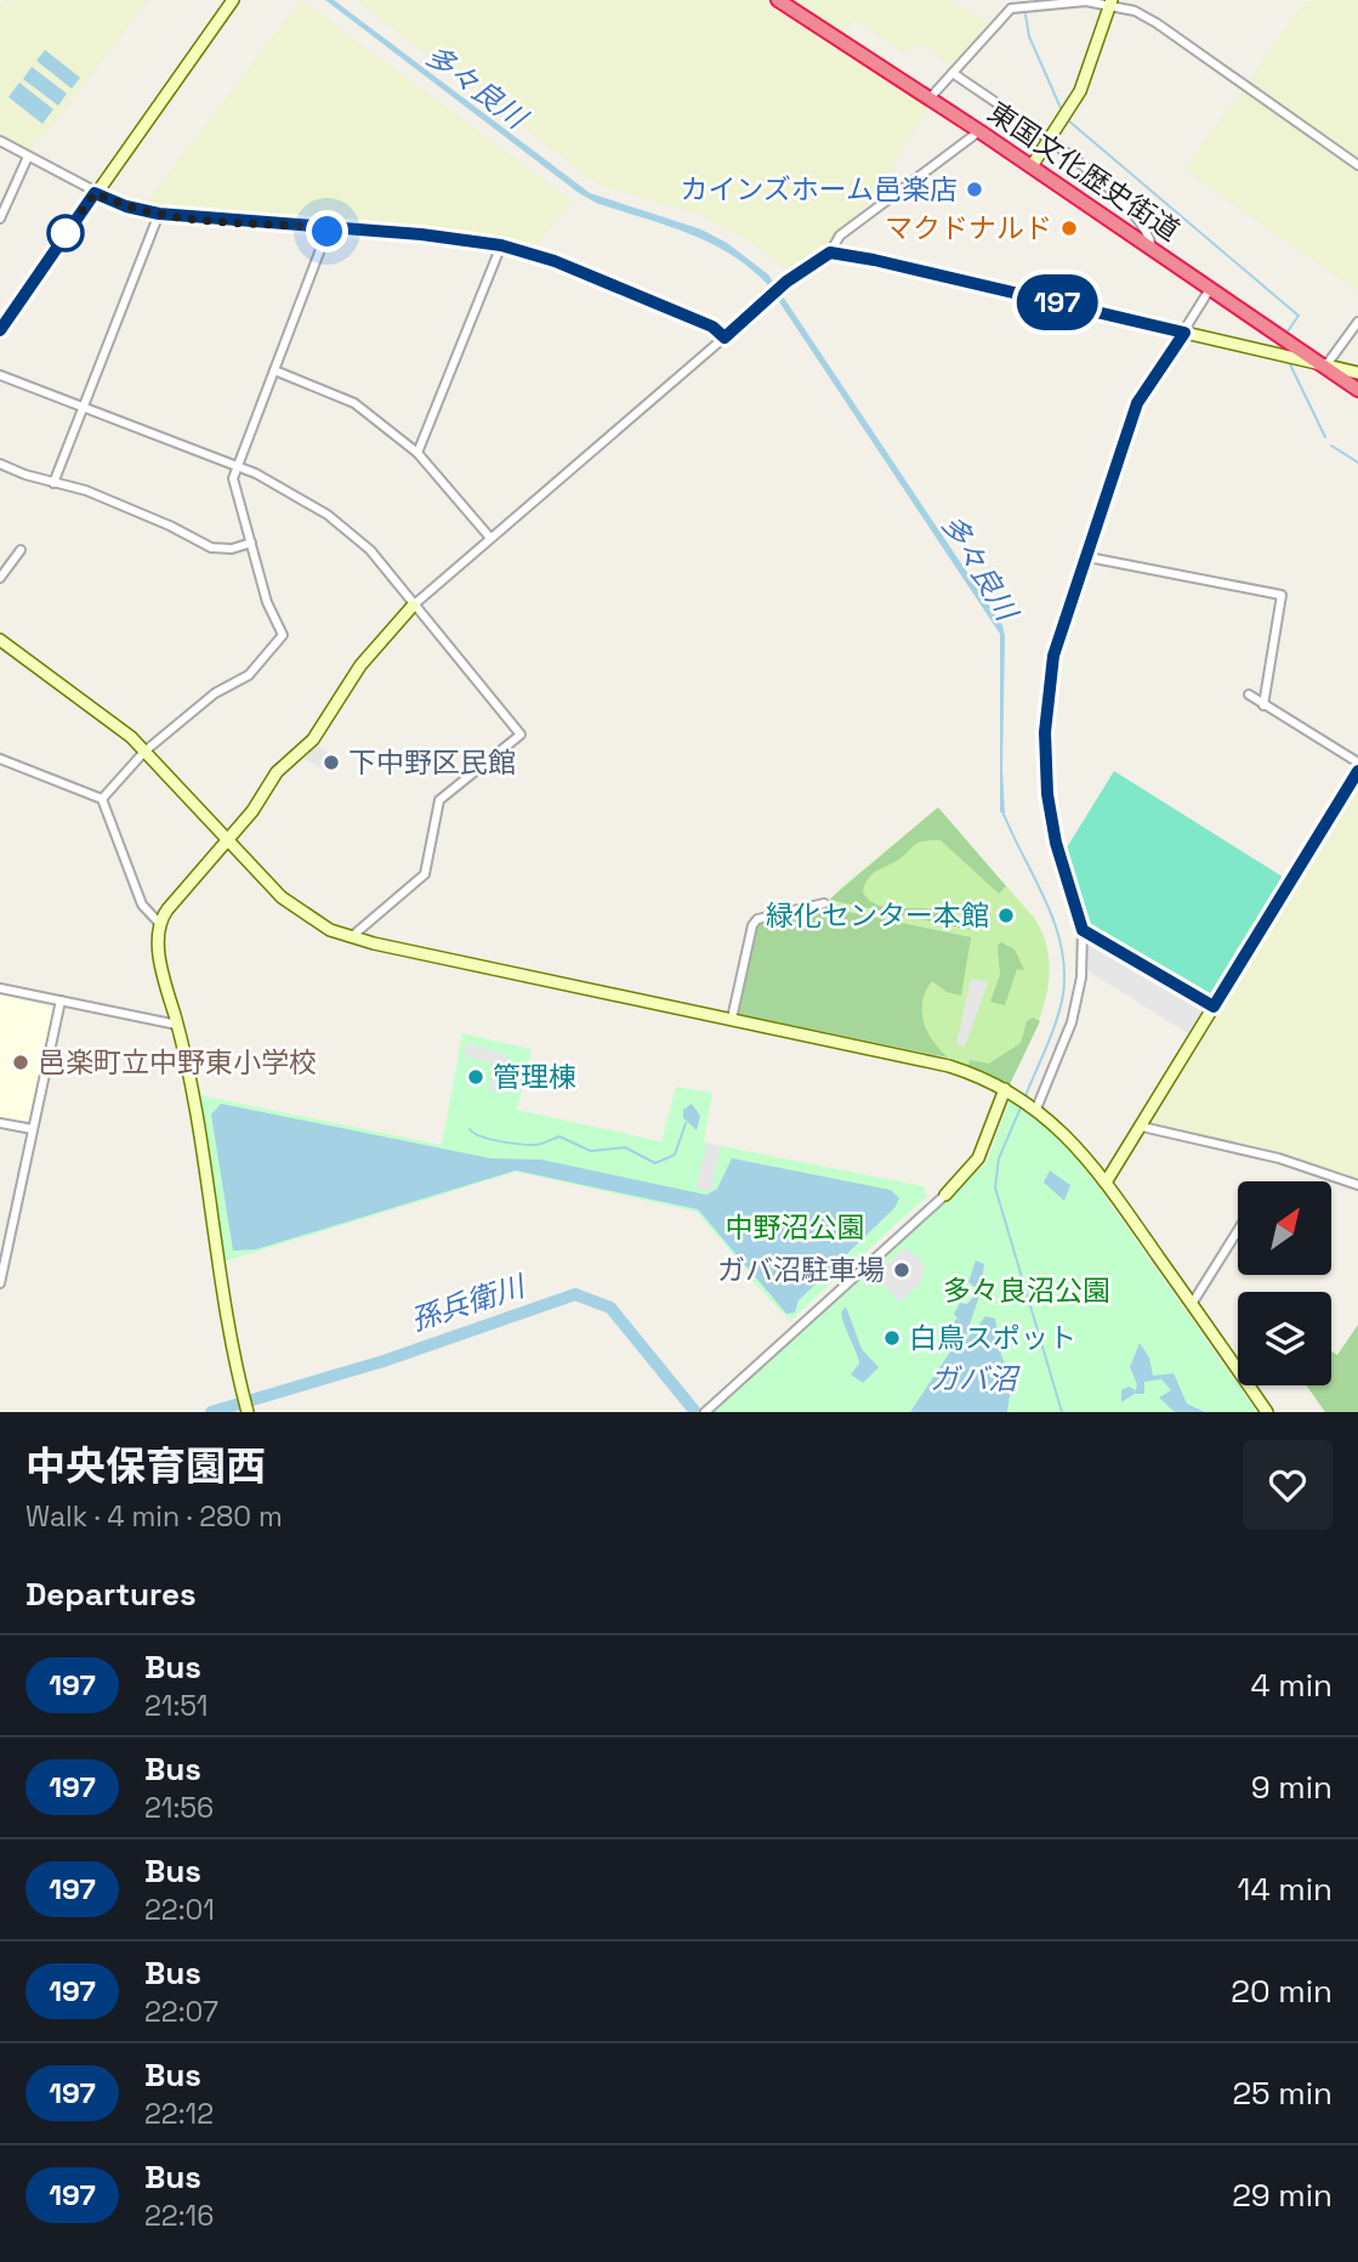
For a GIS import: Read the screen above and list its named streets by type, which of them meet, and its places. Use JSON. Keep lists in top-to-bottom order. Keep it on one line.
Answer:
{"streets":{"highway":["東国文化歴史街道"]},"water":["多々良川","孫兵衛川","ガバ沼"],"parks":["中野沼公園","多々良沼公園"],"places":["カインズホーム邑楽店","マクドナルド","下中野区民館","緑化センター本館","邑楽町立中野東小学校","管理棟","ガバ沼駐車場","白鳥スポット"],"lines":["bus line 197"],"north":"top right","page":{"on_map":"197","heading":[["中央保育園西","Walk · 4 min · 280 m"],"Departures"],"list":[{"mark":"197","name":"Bus","note":"21:51","value":"4 min"},{"mark":"197","name":"Bus","note":"21:56","value":"9 min"},{"mark":"197","name":"Bus","note":"22:01","value":"14 min"},{"mark":"197","name":"Bus","note":"22:07","value":"20 min"},{"mark":"197","name":"Bus","note":"22:12","value":"25 min"},{"mark":"197","name":"Bus","note":"22:16","value":"29 min"}]}}
